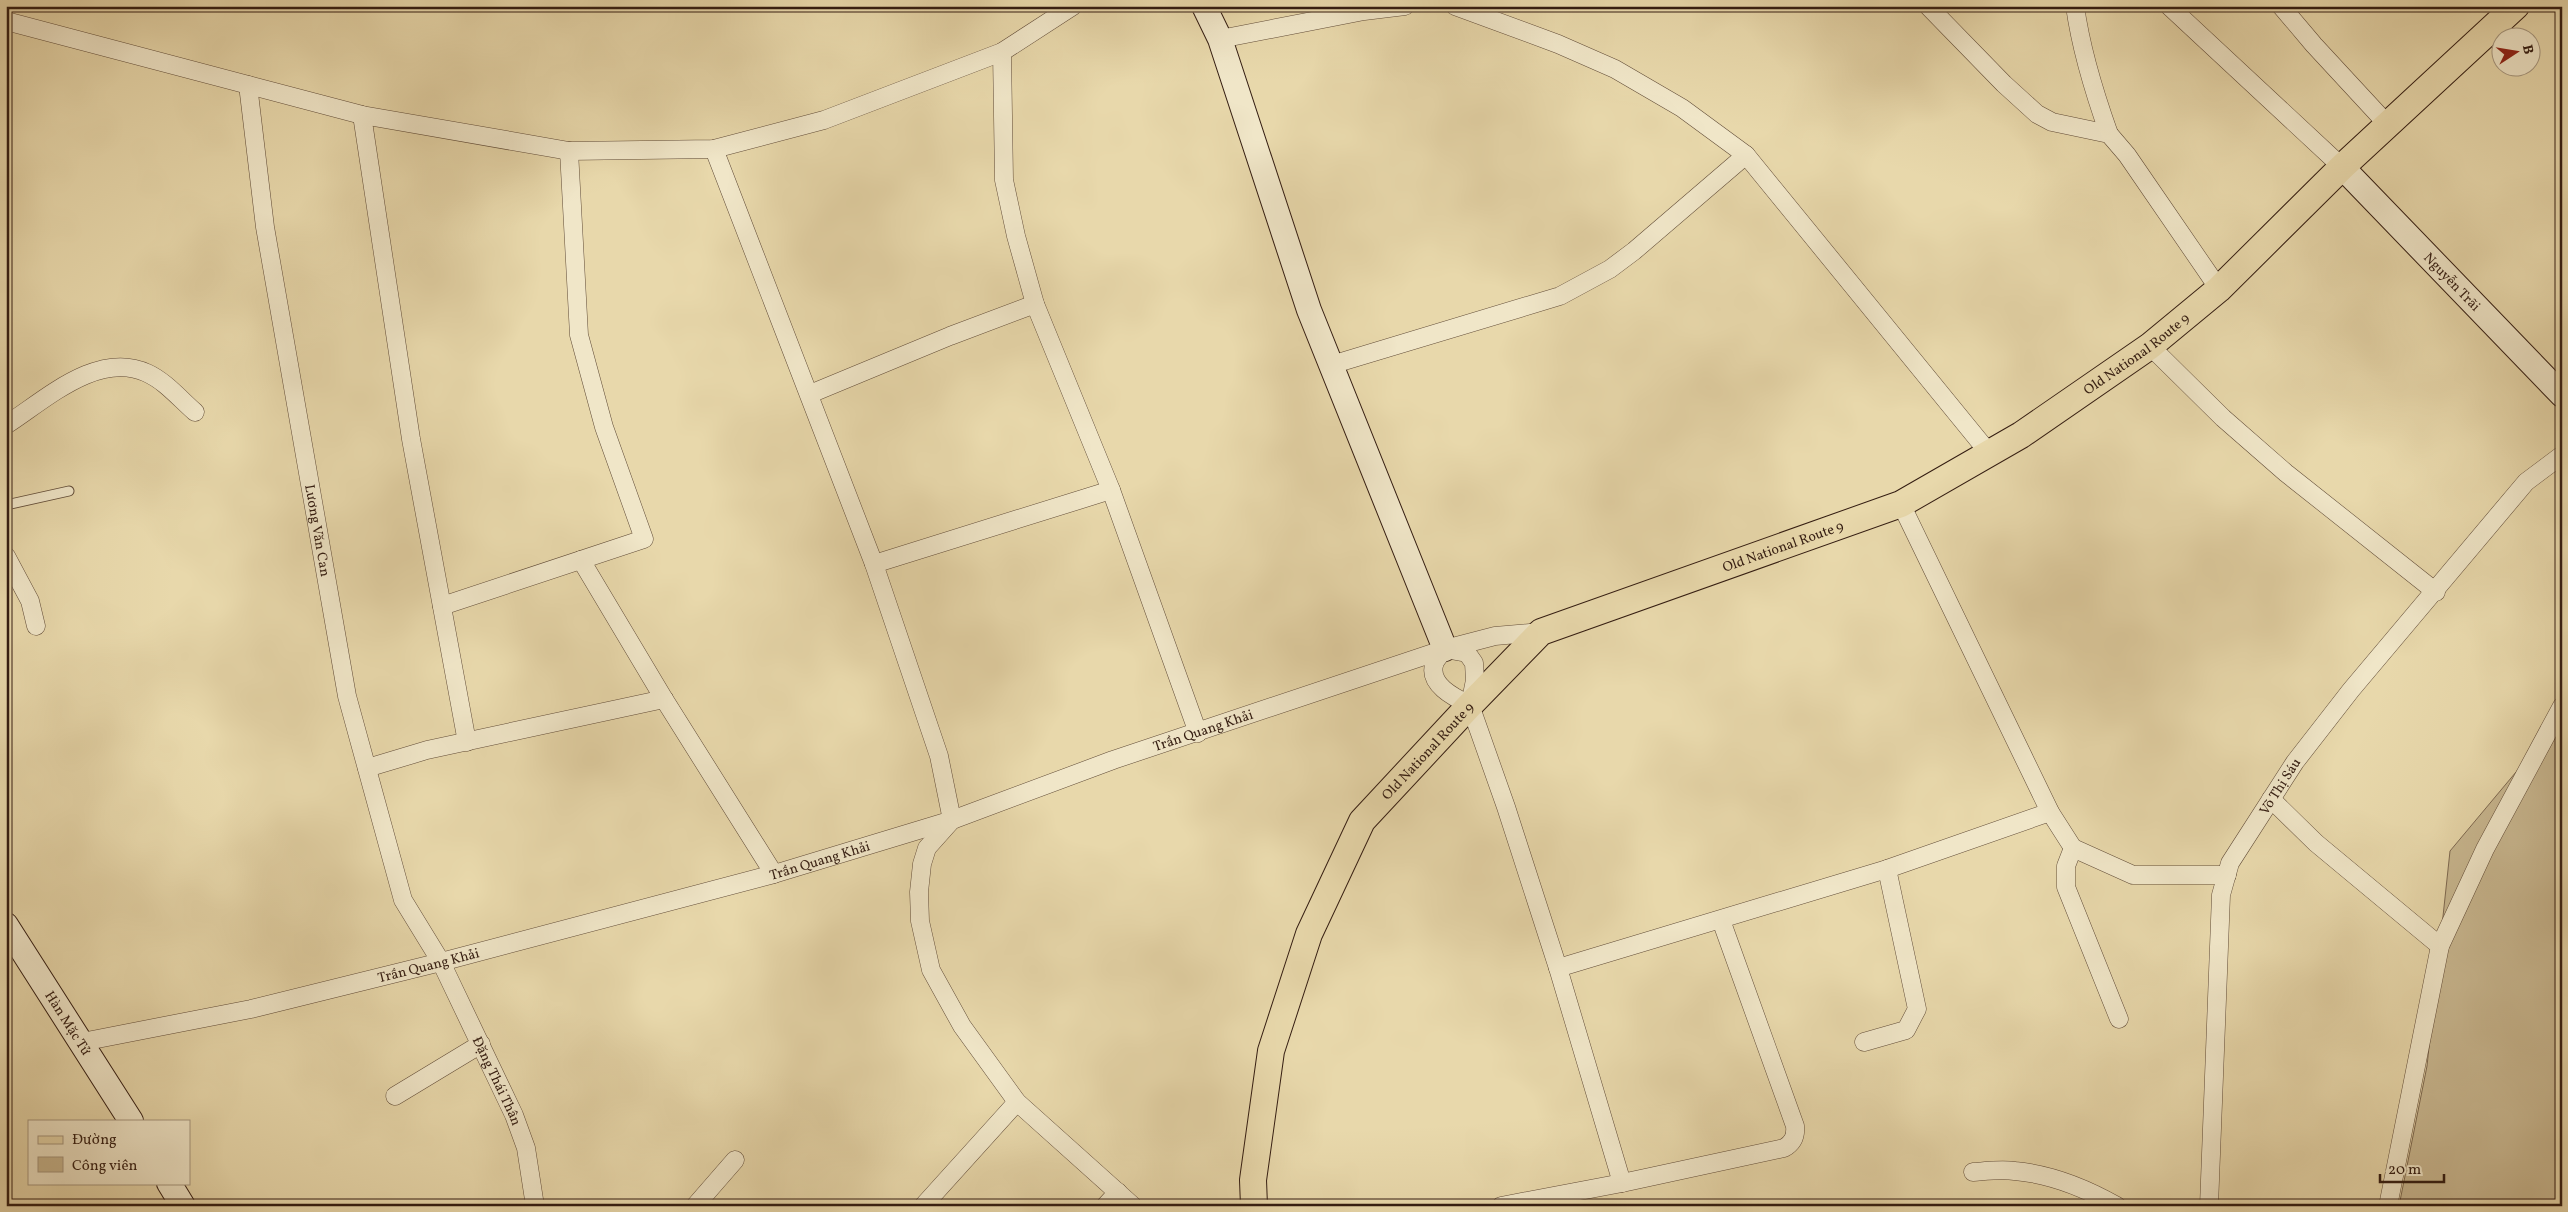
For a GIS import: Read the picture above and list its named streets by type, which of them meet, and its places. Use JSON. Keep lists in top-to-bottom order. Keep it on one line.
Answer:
{"streets":{"main road":["Old National Route 9"],"street":["Nguyễn Trãi","Lương Văn Can","Trần Quang Khải","Võ Thị Sáu","Hàn Mặc Tử","Đặng Thái Thân"]},"crossings":[["Nguyễn Trãi","Old National Route 9"],["Old National Route 9","Trần Quang Khải"],["Lương Văn Can","Trần Quang Khải"],["Lương Văn Can","Đặng Thái Thân"],["Trần Quang Khải","Hàn Mặc Tử"],["Trần Quang Khải","Đặng Thái Thân"]],"legend":["Đường","Công viên"],"scale_bar":"20 m","north":"right"}
